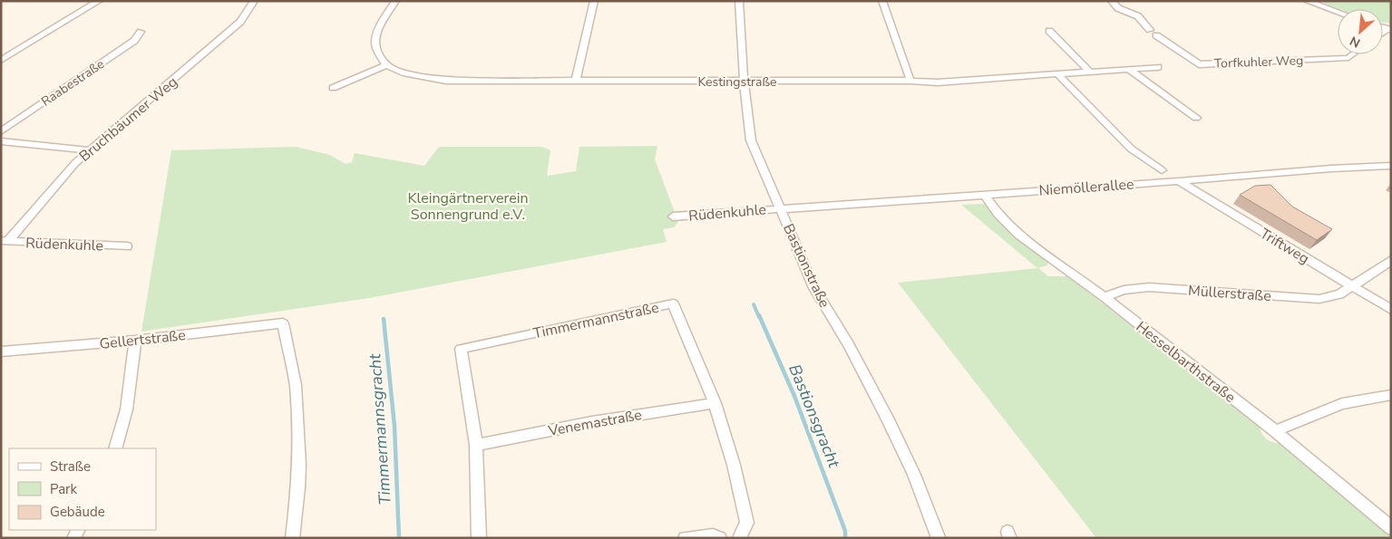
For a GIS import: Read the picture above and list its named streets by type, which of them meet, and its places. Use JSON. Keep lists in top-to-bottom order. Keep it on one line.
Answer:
{"streets":{"street":["Torfkuhler Weg","Kestingstraße","Raabestraße","Bruchbäumer Weg","Niemöllerallee","Rüdenkuhle","Triftweg","Bastionstraße","Müllerstraße","Timmermannstraße","Gellertstraße","Hesselbarthstraße","Venemastraße"]},"crossings":[["Kestingstraße","Bastionstraße"],["Bruchbäumer Weg","Rüdenkuhle"],["Niemöllerallee","Rüdenkuhle"],["Niemöllerallee","Triftweg"],["Niemöllerallee","Bastionstraße"],["Niemöllerallee","Hesselbarthstraße"],["Rüdenkuhle","Bastionstraße"],["Triftweg","Müllerstraße"],["Müllerstraße","Hesselbarthstraße"],["Timmermannstraße","Venemastraße"]],"water":["Bastionsgracht","Timmermannsgracht"],"parks":["Kleingärtnerverein Sonnengrund e.V."],"legend":["Straße","Park","Gebäude"],"north":"bottom left"}
